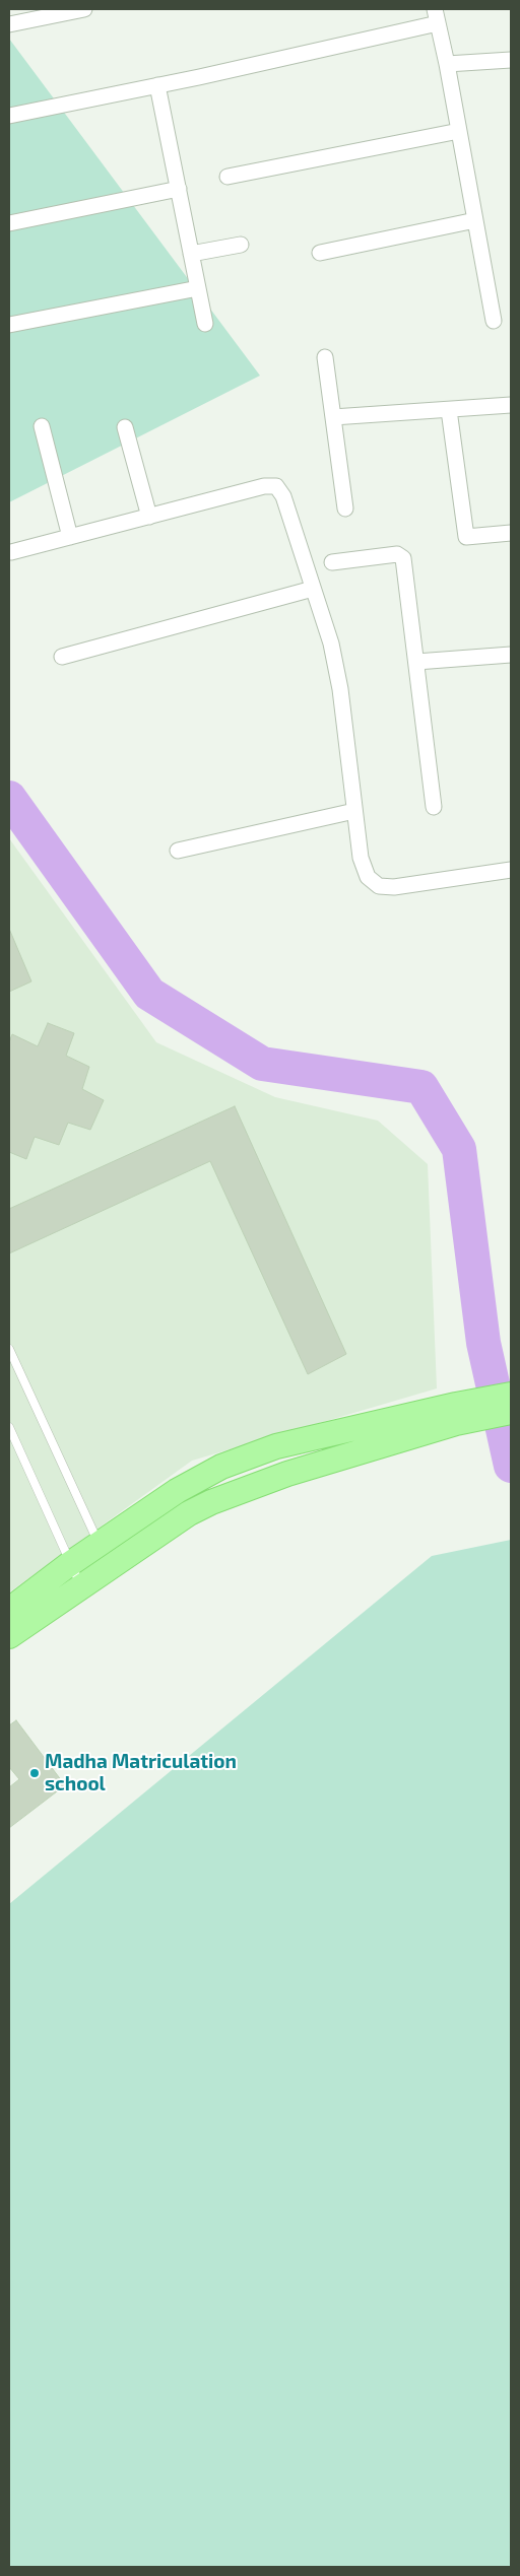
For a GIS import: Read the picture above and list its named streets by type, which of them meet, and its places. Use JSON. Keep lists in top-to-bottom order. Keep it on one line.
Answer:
{"places":["Madha Matriculation school"]}
